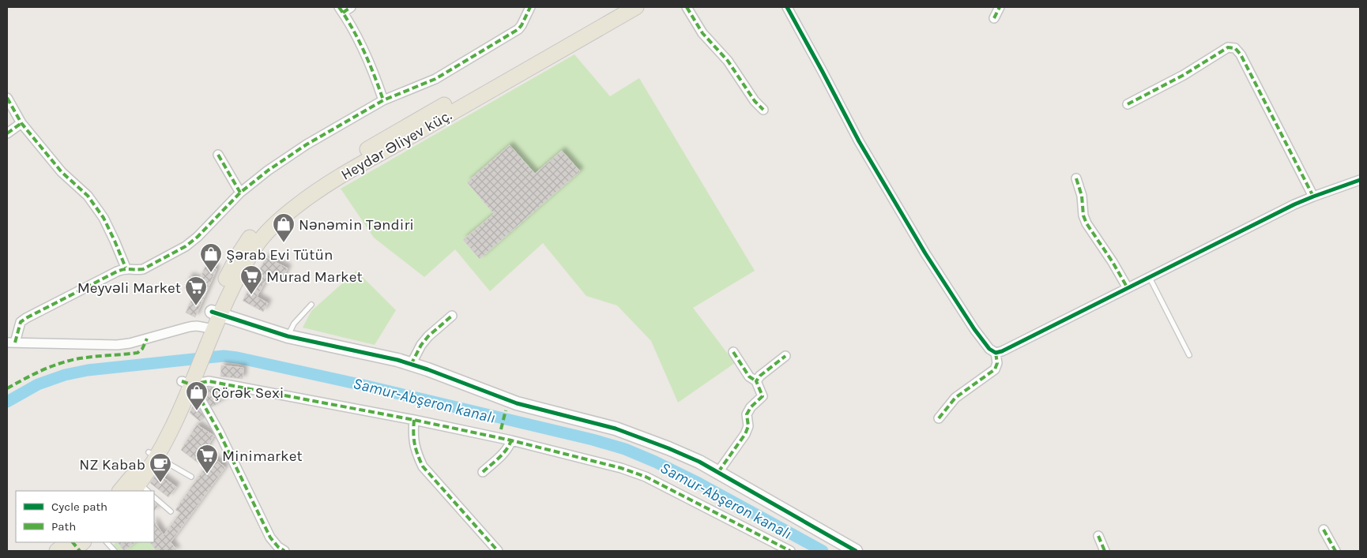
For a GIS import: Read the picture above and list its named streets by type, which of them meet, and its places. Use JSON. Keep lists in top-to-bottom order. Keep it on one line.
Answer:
{"streets":{"main road":["Heydər Əliyev küç."]},"water":["Samur-Abşeron kanalı"],"places":{"shop":["Nənəmin Təndiri","Şərab Evi Tütün","Çörək Sexi"],"supermarket":["Murad Market","Meyvəli Market","Minimarket"],"cafe":["NZ Kabab"]},"legend":["Cycle path","Path"]}
